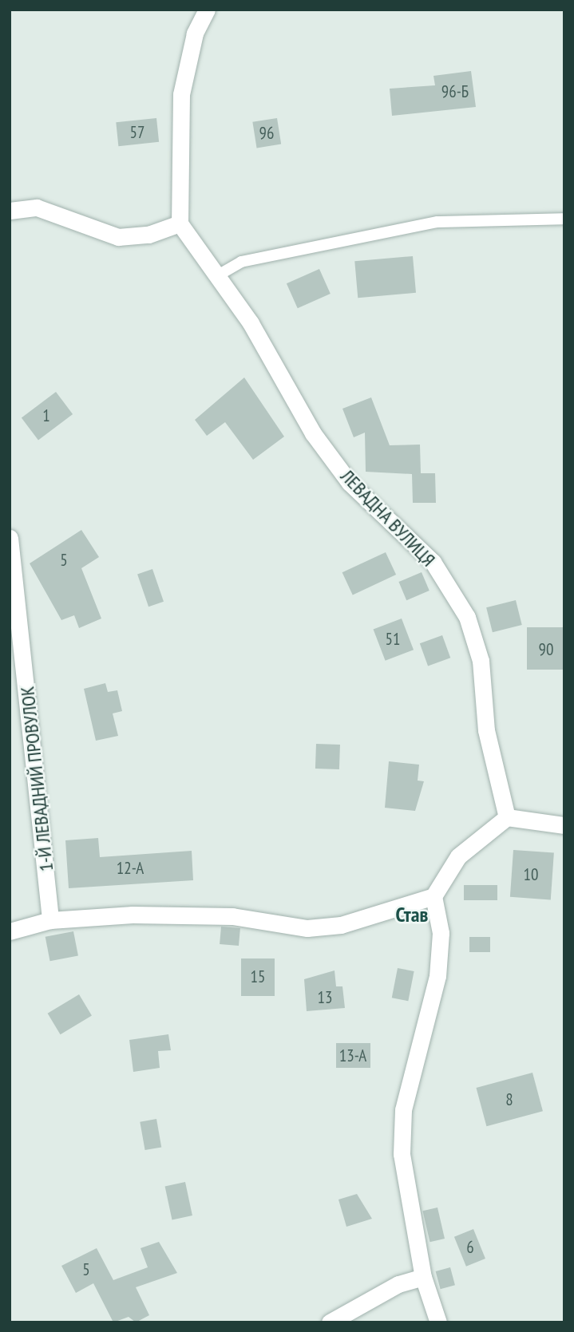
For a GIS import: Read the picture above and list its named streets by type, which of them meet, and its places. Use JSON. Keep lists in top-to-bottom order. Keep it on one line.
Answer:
{"streets":{"street":["ЛЕВАДНА ВУЛИЦЯ","1-Й ЛЕВАДНИЙ ПРОВУЛОК"]},"districts":["Став"],"house_numbers":["96-Б","57","96","1","5","51","90","12-А","10","15","13","13-А","8","6","5"]}
